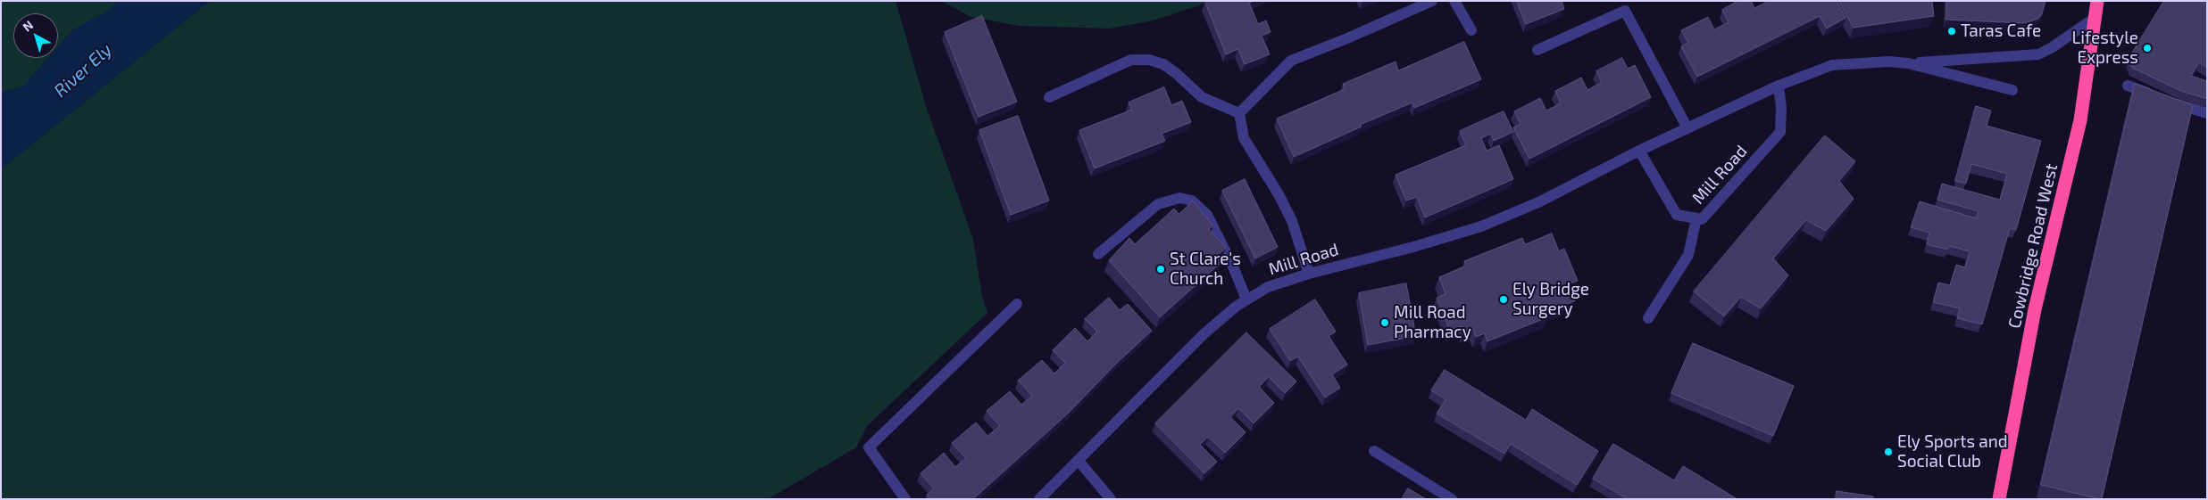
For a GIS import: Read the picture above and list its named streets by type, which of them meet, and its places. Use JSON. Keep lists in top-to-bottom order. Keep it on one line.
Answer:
{"streets":{"highway":["Cowbridge Road West"],"street":["Mill Road"]},"crossings":[["Mill Road","Cowbridge Road West"]],"water":["River Ely"],"places":["Taras Cafe","Lifestyle Express","St Clare's Church","Ely Bridge Surgery","Mill Road Pharmacy","Ely Sports and Social Club"],"north":"top left"}
